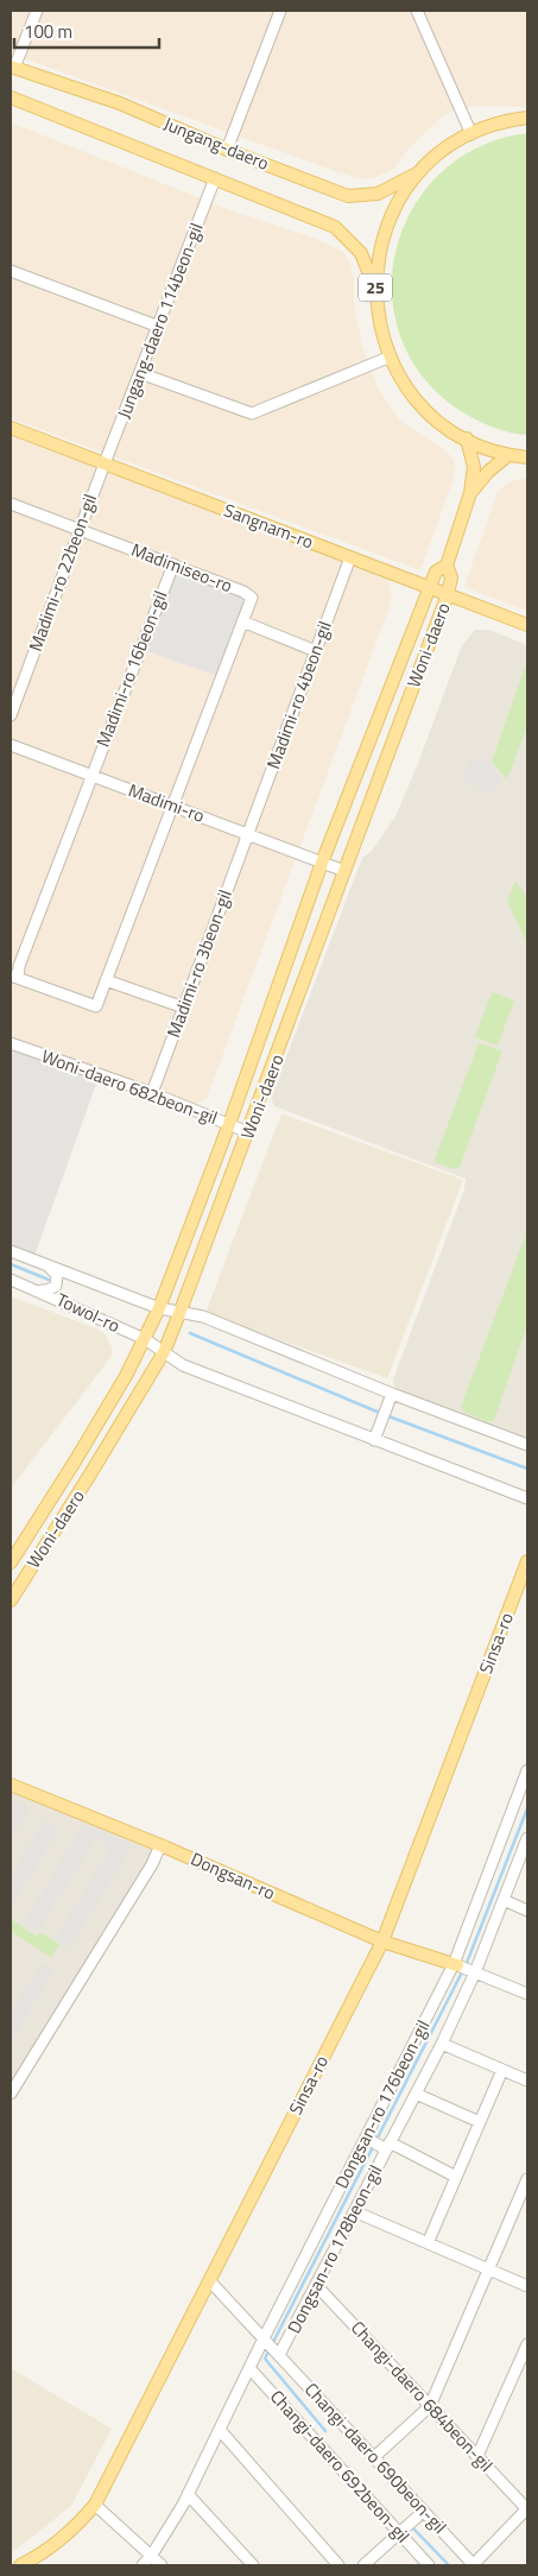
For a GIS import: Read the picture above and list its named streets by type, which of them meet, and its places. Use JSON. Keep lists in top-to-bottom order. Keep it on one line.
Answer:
{"streets":{"main road":["Jungang-daero","25","Sangnam-ro","Woni-daero","Sinsa-ro","Dongsan-ro"],"street":["Jungang-daero 114beon-gil","Madimiseo-ro","Madimi-ro 22beon-gil","Madimi-ro 16beon-gil","Madimi-ro 4beon-gil","Madimi-ro","Madimi-ro 3beon-gil","Woni-daero 682beon-gil","Towol-ro","Dongsan-ro 176beon-gil","Dongsan-ro 178beon-gil","Changi-daero 684beon-gil","Changi-daero 690beon-gil","Changi-daero 692beon-gil"]},"crossings":[["Jungang-daero","25"],["Jungang-daero","Jungang-daero 114beon-gil"],["25","Woni-daero"],["Jungang-daero 114beon-gil","Sangnam-ro"],["Jungang-daero 114beon-gil","Madimi-ro 22beon-gil"],["Sangnam-ro","Madimi-ro 22beon-gil"],["Sangnam-ro","Woni-daero"],["Sangnam-ro","Madimi-ro 4beon-gil"],["Madimiseo-ro","Madimi-ro 22beon-gil"],["Madimiseo-ro","Madimi-ro 16beon-gil"],["Woni-daero","Madimi-ro"],["Woni-daero","Woni-daero 682beon-gil"],["Woni-daero","Towol-ro"],["Madimi-ro 16beon-gil","Madimi-ro"],["Madimi-ro 4beon-gil","Madimi-ro"],["Madimi-ro 4beon-gil","Madimi-ro 3beon-gil"],["Madimi-ro","Madimi-ro 3beon-gil"],["Madimi-ro 3beon-gil","Woni-daero 682beon-gil"],["Sinsa-ro","Dongsan-ro"],["Dongsan-ro","Dongsan-ro 176beon-gil"],["Dongsan-ro 176beon-gil","Changi-daero 690beon-gil"],["Dongsan-ro 176beon-gil","Changi-daero 692beon-gil"],["Dongsan-ro 178beon-gil","Changi-daero 684beon-gil"],["Dongsan-ro 178beon-gil","Changi-daero 690beon-gil"]],"scale_bar":"100 m"}
